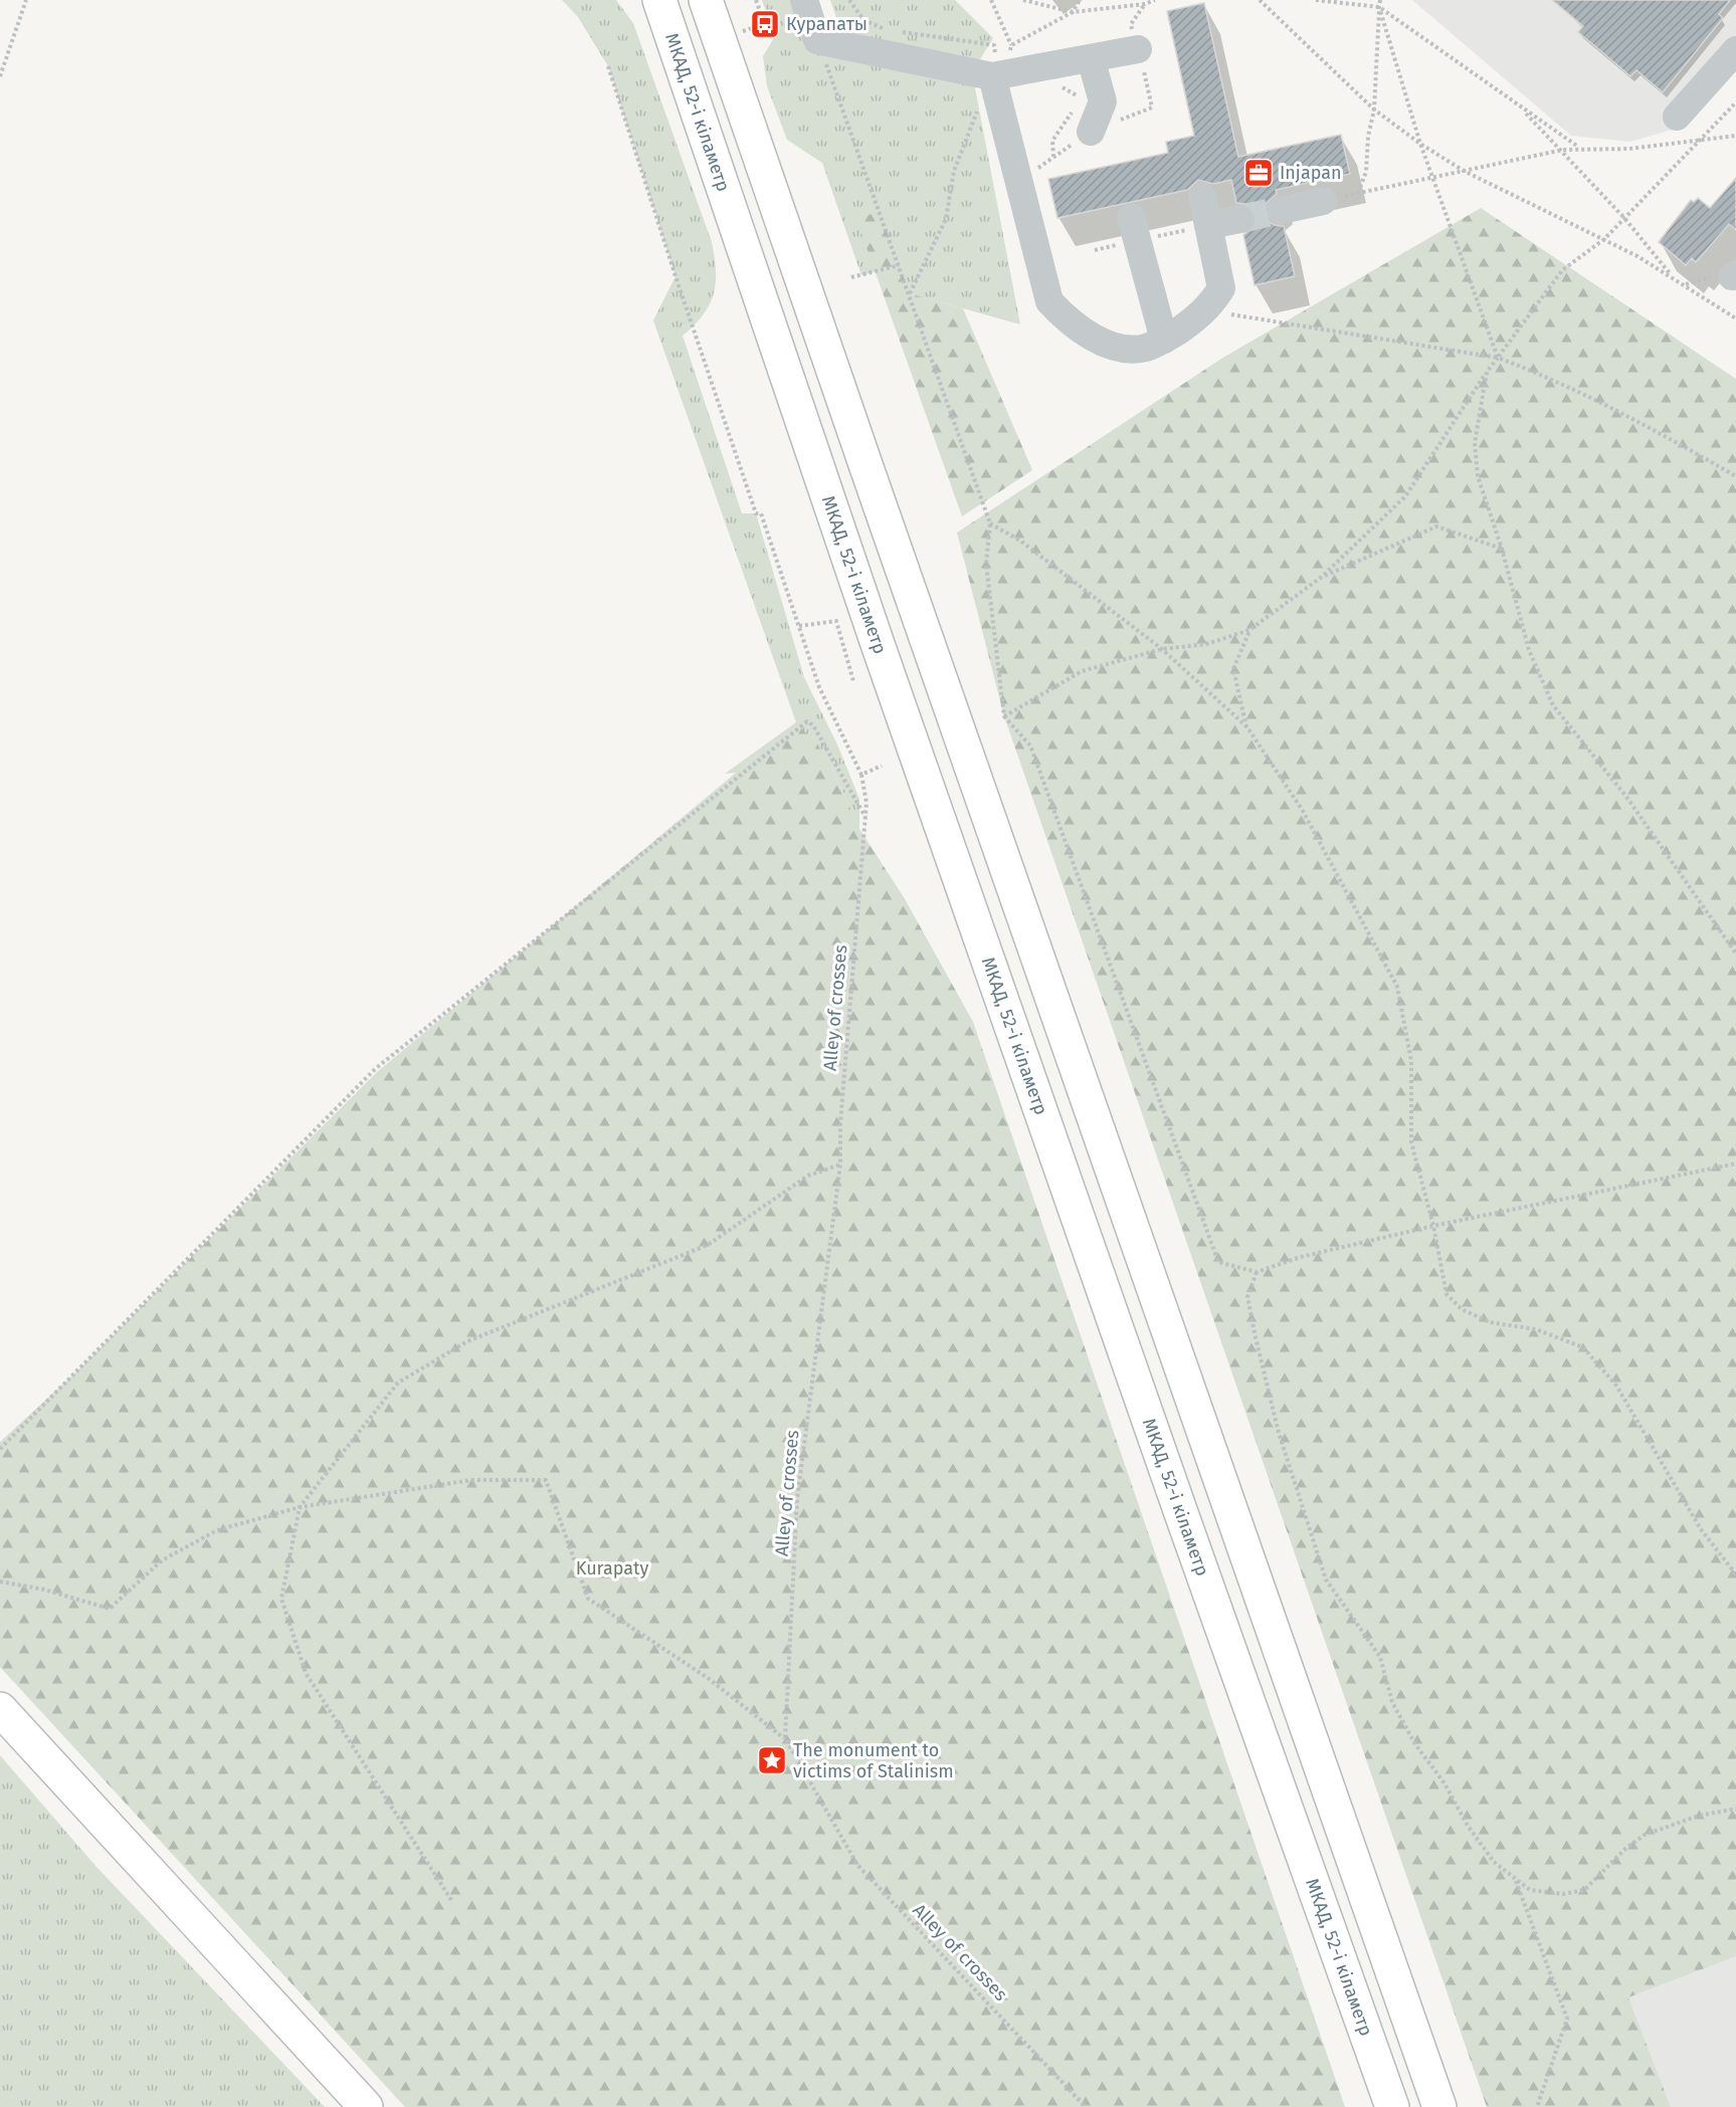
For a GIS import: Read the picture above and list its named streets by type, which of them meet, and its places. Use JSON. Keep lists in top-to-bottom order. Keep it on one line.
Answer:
{"streets":{"main road":["МКАД, 52-і кіламетр"],"path":["Alley of crosses"]},"parks":["Kurapaty"],"places":{"bus stop":["Курапаты"],"office":["Injapan"],"place":["The monument to victims of Stalinism"]}}
